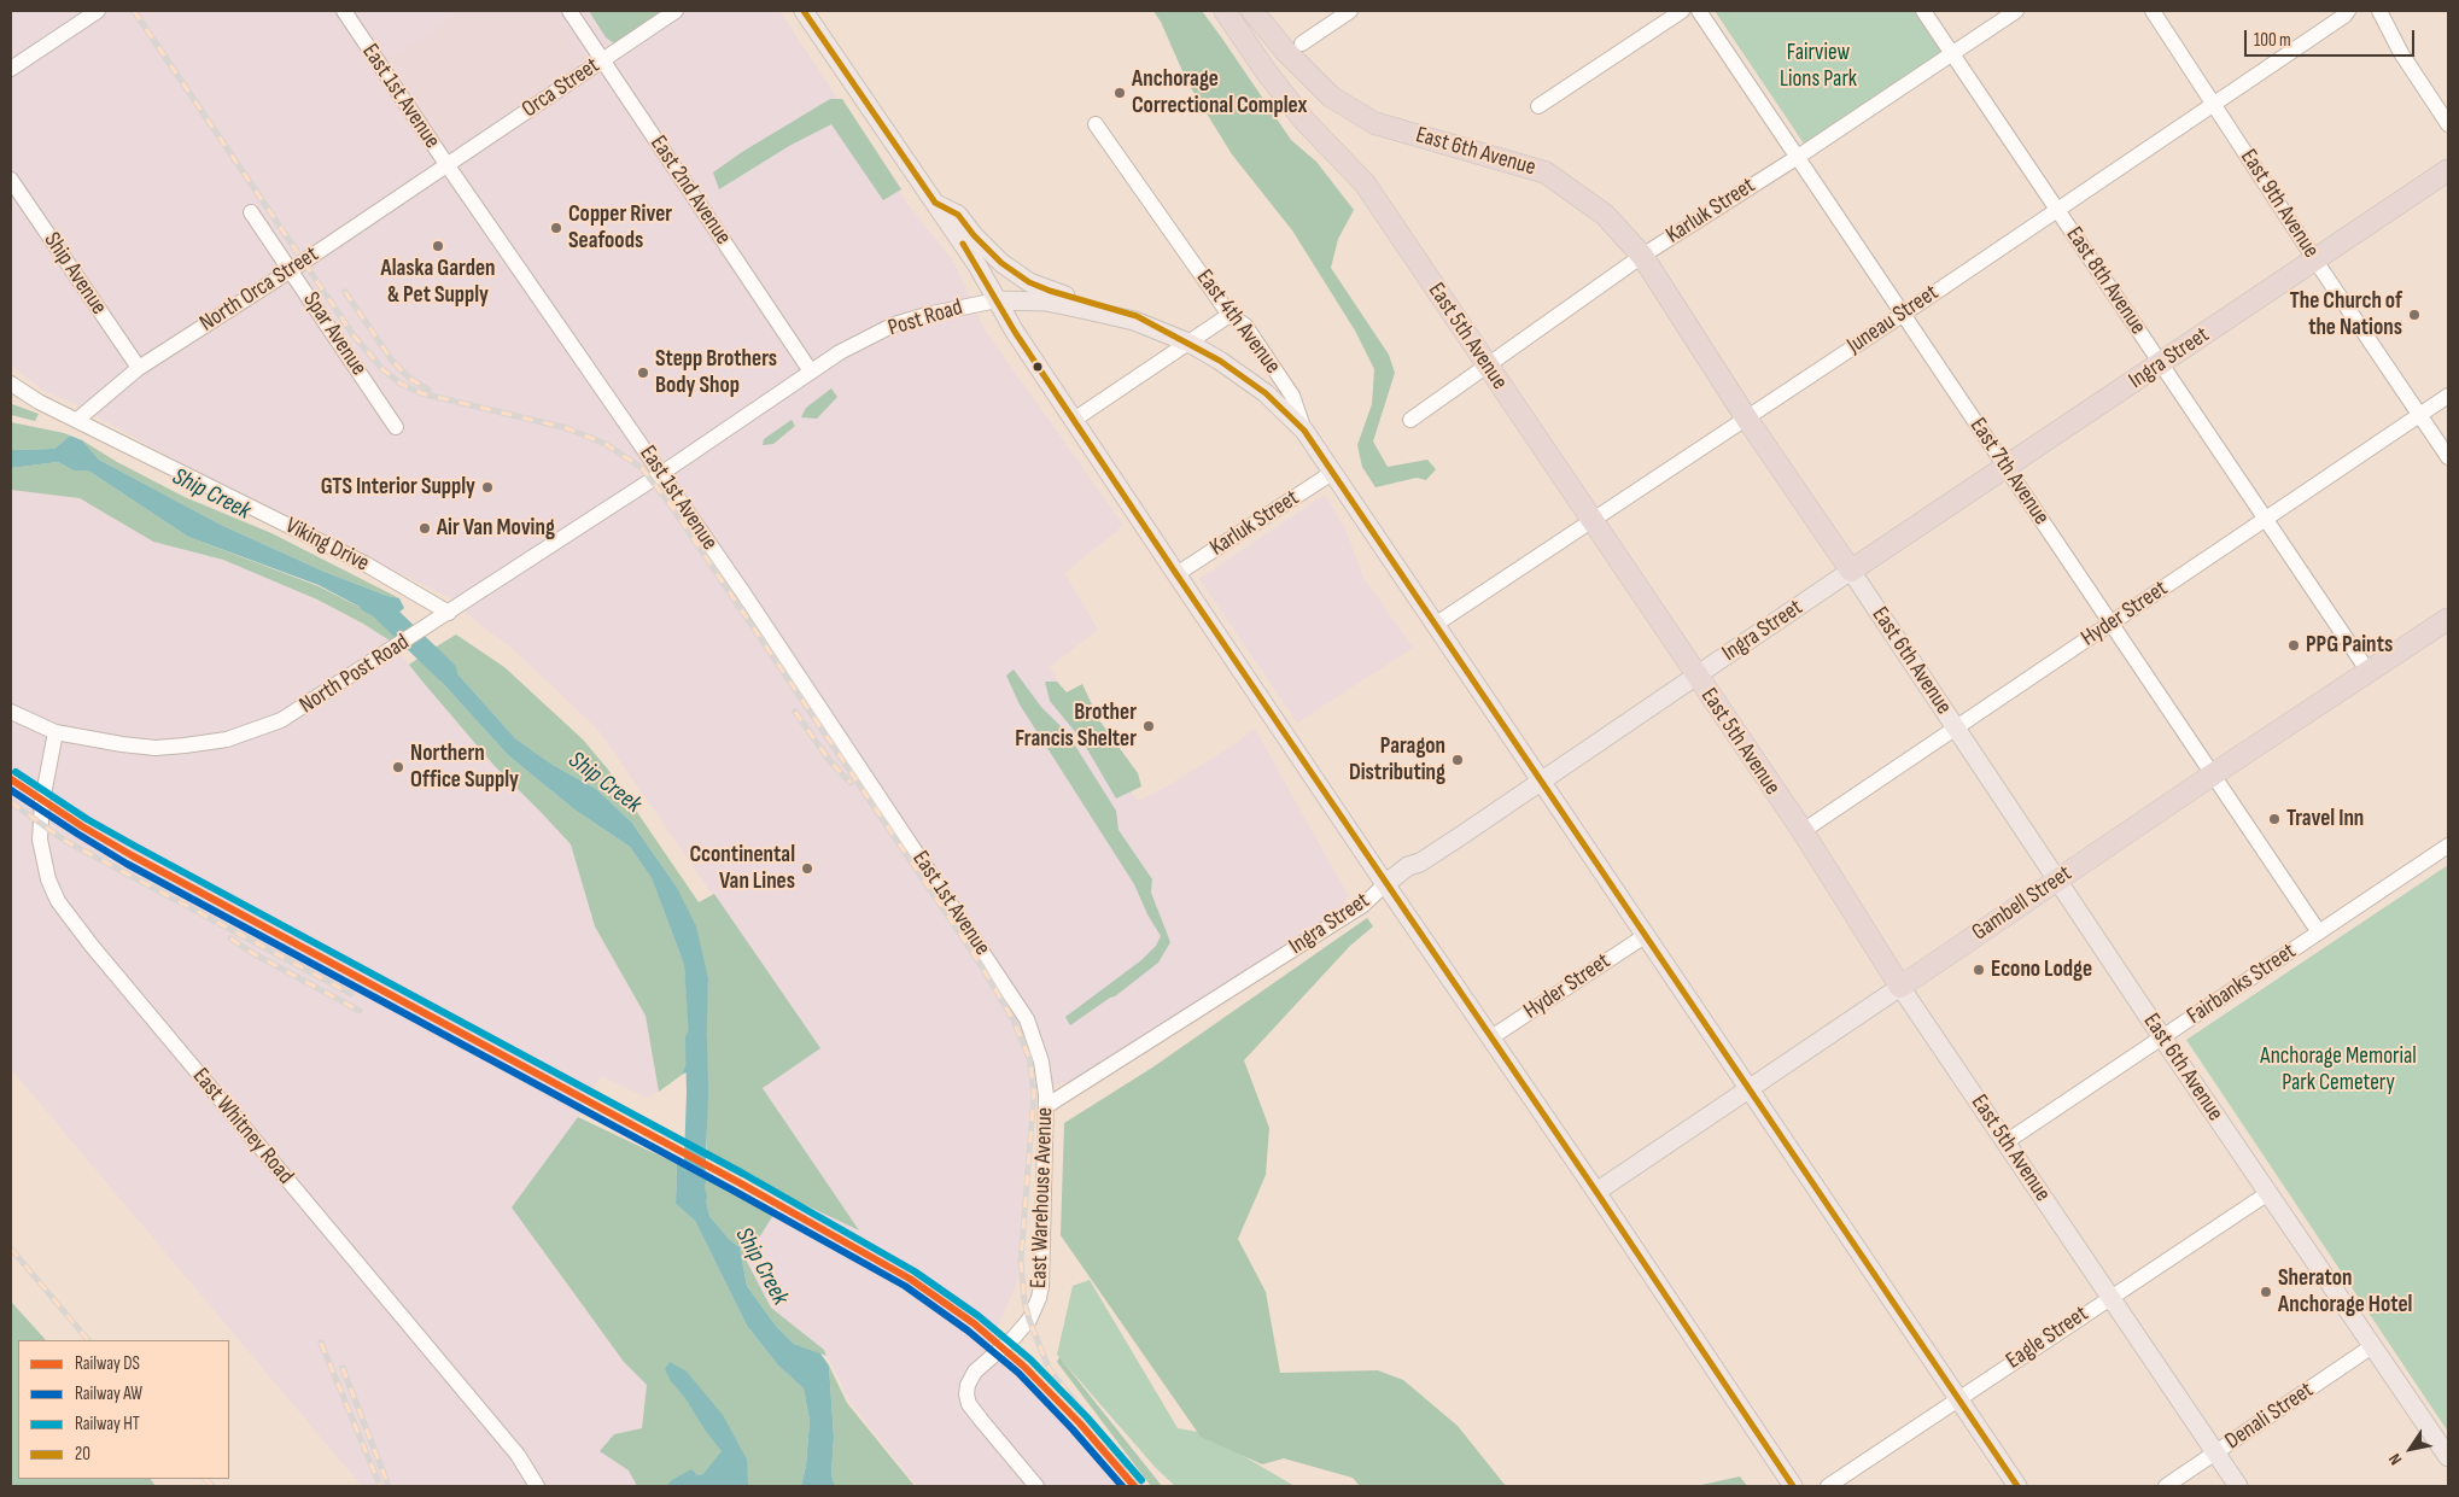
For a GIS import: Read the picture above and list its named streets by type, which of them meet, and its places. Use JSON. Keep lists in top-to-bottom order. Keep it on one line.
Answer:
{"streets":{"highway":["East 6th Avenue","East 5th Avenue","Ingra Street","Gambell Street"],"main road":["Post Road","East 4th Avenue"],"street":["Orca Street","East 1st Avenue","East 2nd Avenue","East 9th Avenue","Karluk Street","Ship Avenue","East 8th Avenue","North Orca Street","Juneau Street","Spar Avenue","East 7th Avenue","Viking Drive","Hyder Street","North Post Road","Fairbanks Street","East Whitney Road","East Warehouse Avenue","Eagle Street","Denali Street"]},"crossings":[["Orca Street","East 1st Avenue"],["Orca Street","East 2nd Avenue"],["Orca Street","North Orca Street"],["East 1st Avenue","North Orca Street"],["East 1st Avenue","Post Road"],["East 1st Avenue","North Post Road"],["East 1st Avenue","East Warehouse Avenue"],["East 6th Avenue","Karluk Street"],["East 6th Avenue","Juneau Street"],["East 6th Avenue","Ingra Street"],["East 6th Avenue","Hyder Street"],["East 6th Avenue","Gambell Street"],["East 6th Avenue","Fairbanks Street"],["East 6th Avenue","Eagle Street"],["East 6th Avenue","Denali Street"],["East 2nd Avenue","Post Road"],["East 9th Avenue","Juneau Street"],["East 9th Avenue","Ingra Street"],["East 9th Avenue","Hyder Street"],["Karluk Street","East 8th Avenue"],["Karluk Street","East 4th Avenue"],["Karluk Street","East 5th Avenue"],["Karluk Street","East 7th Avenue"],["Ship Avenue","North Orca Street"],["East 8th Avenue","Juneau Street"],["East 8th Avenue","Ingra Street"],["East 8th Avenue","Hyder Street"],["East 8th Avenue","Gambell Street"],["North Orca Street","Spar Avenue"],["North Orca Street","Viking Drive"],["Post Road","East 4th Avenue"],["Post Road","North Post Road"],["Juneau Street","East 4th Avenue"],["Juneau Street","East 5th Avenue"],["Juneau Street","East 7th Avenue"],["East 4th Avenue","Ingra Street"],["East 4th Avenue","Hyder Street"],["East 4th Avenue","Gambell Street"],["East 4th Avenue","Eagle Street"],["East 5th Avenue","Ingra Street"],["East 5th Avenue","Hyder Street"],["East 5th Avenue","Gambell Street"],["East 5th Avenue","Fairbanks Street"],["East 5th Avenue","Eagle Street"],["East 5th Avenue","Denali Street"],["Ingra Street","East 7th Avenue"],["Ingra Street","East Warehouse Avenue"],["East 7th Avenue","Hyder Street"],["East 7th Avenue","Gambell Street"],["East 7th Avenue","Fairbanks Street"],["Viking Drive","North Post Road"],["North Post Road","East Whitney Road"]],"water":["Ship Creek"],"parks":["Fairview Lions Park","Anchorage Memorial Park Cemetery"],"places":["Anchorage Correctional Complex","Copper River Seafoods","Alaska Garden & Pet Supply","The Church of the Nations","Stepp Brothers Body Shop","GTS Interior Supply","Air Van Moving","PPG Paints","Brother Francis Shelter","Paragon Distributing","Northern Office Supply","Travel Inn","Ccontinental Van Lines","Econo Lodge","Sheraton Anchorage Hotel"],"lines":["transit line 20","rail line HT","rail line DS","rail line AW"],"legend":["Railway DS","Railway AW","Railway HT","20"],"scale_bar":"100 m","north":"bottom left"}
